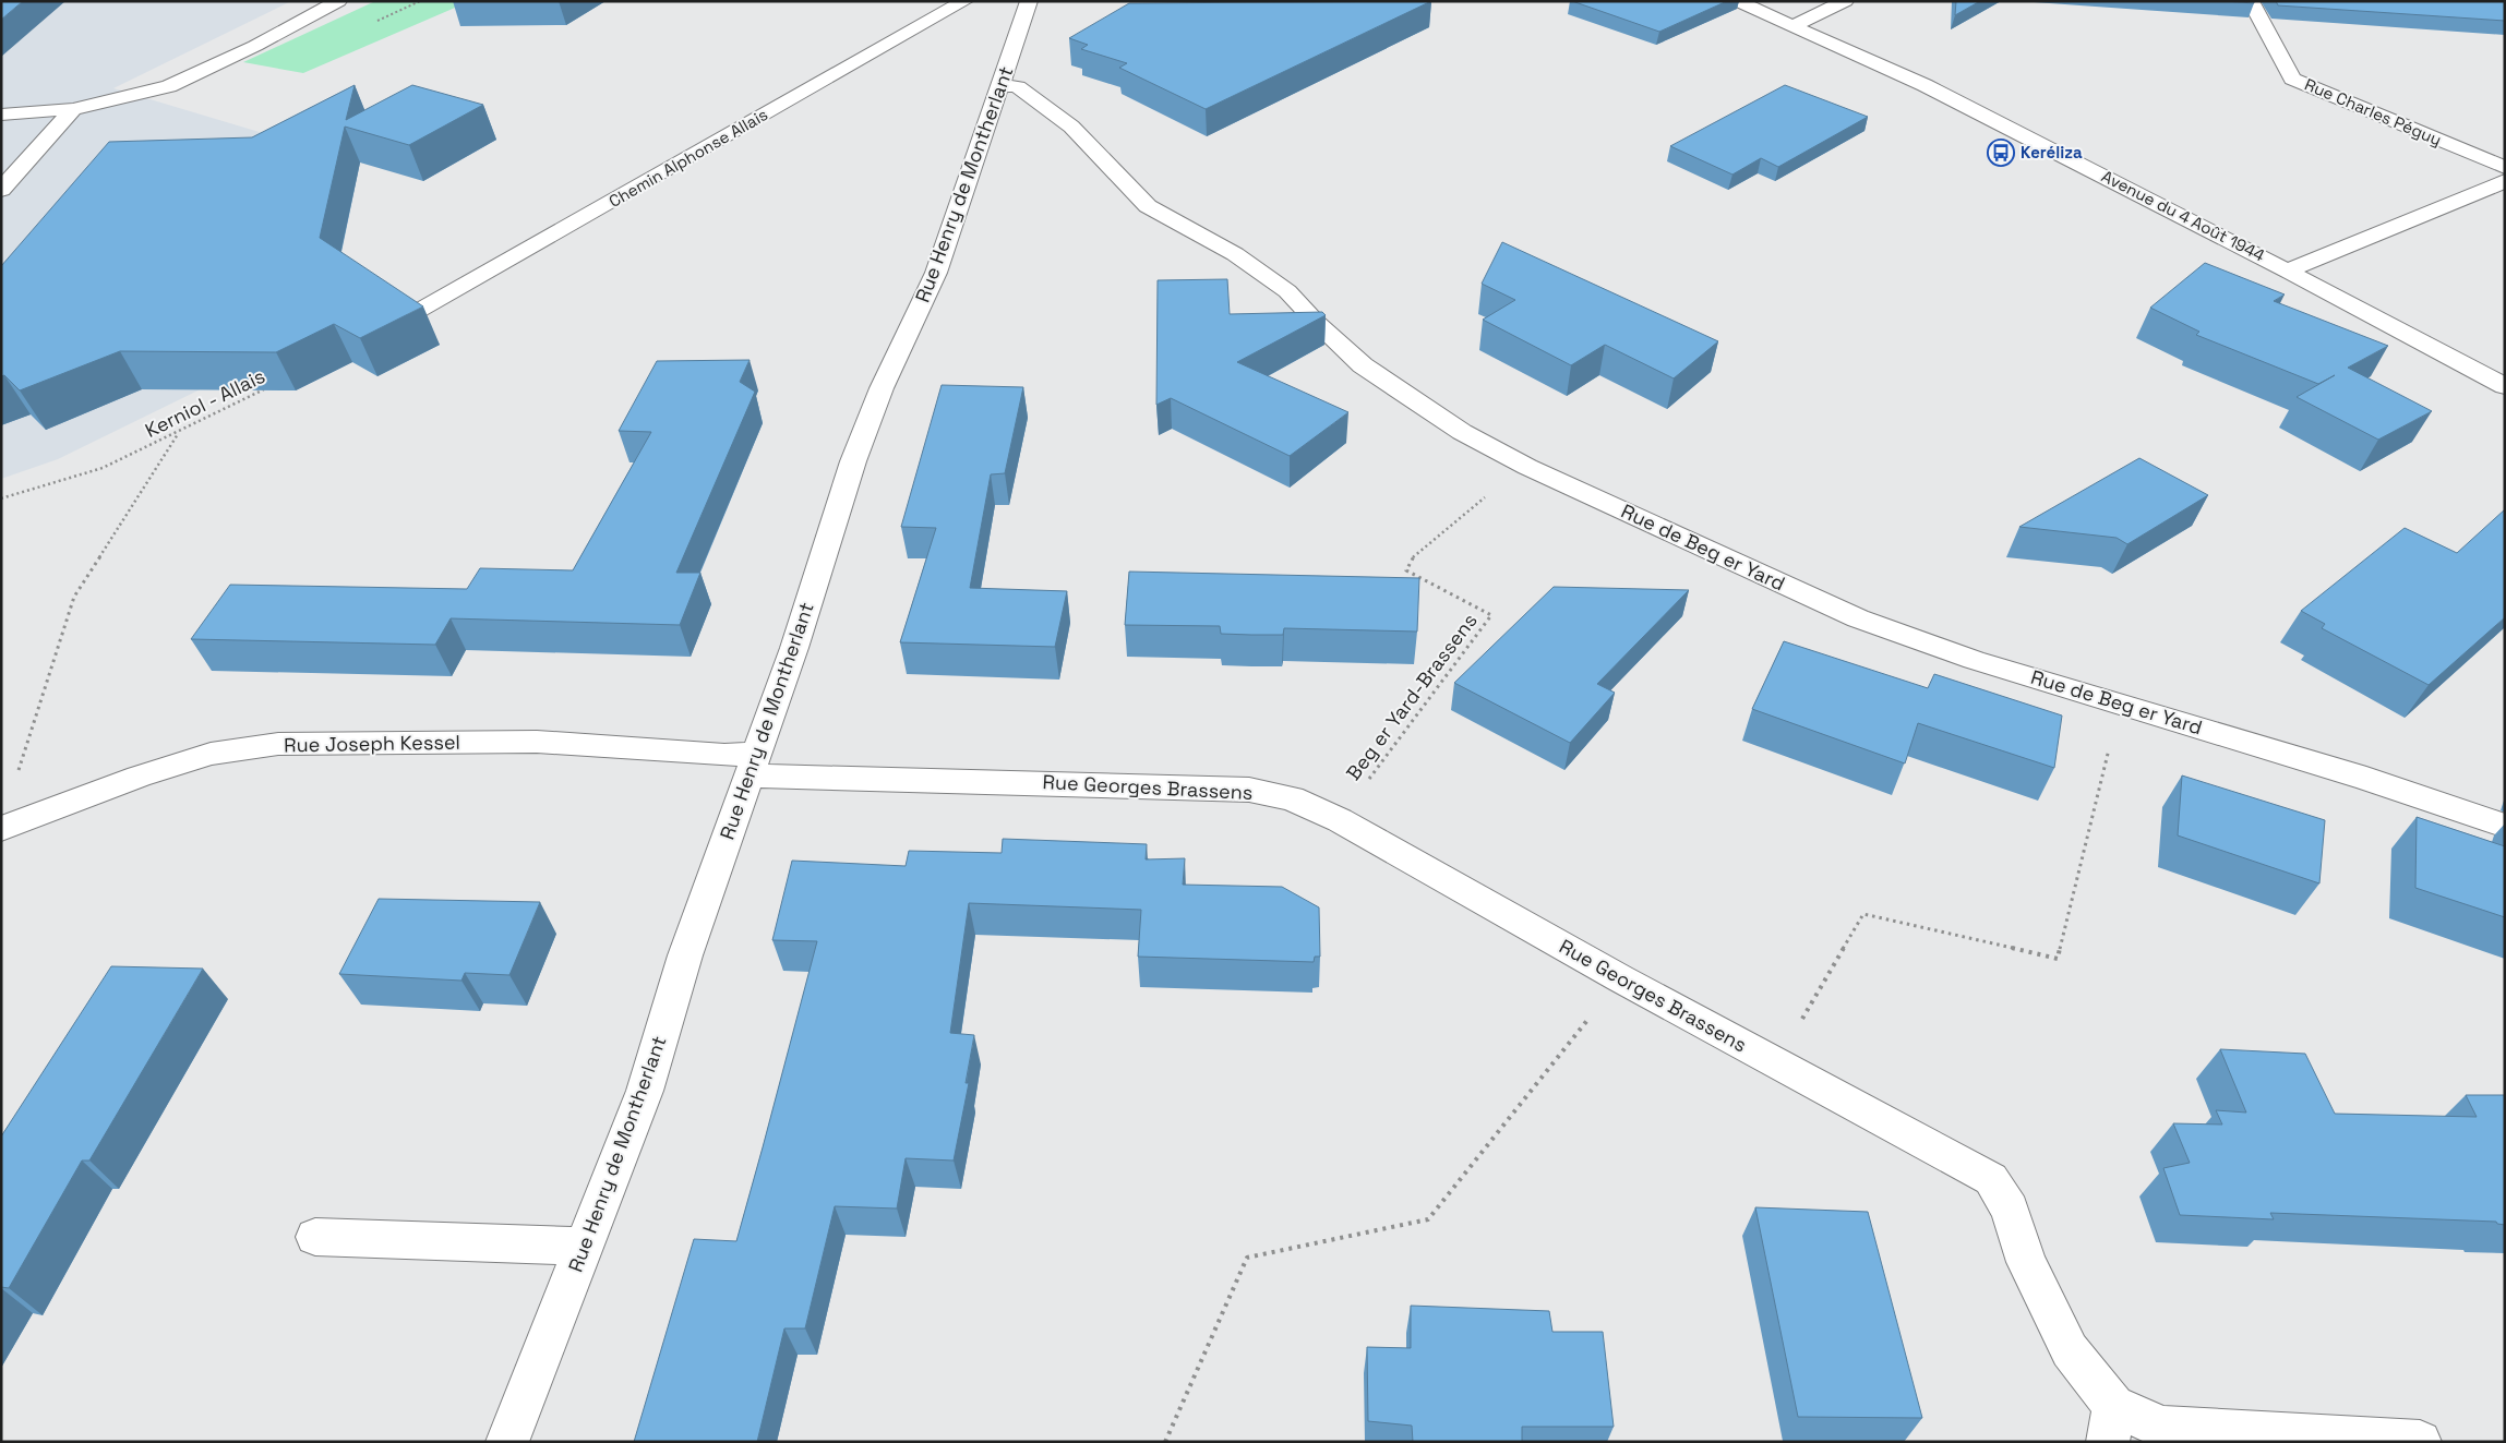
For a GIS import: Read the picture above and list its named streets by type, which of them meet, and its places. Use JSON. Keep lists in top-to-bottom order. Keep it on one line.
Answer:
{"streets":{"street":["Rue Charles Péguy","Chemin Alphonse Allais","Rue Henry de Montherlant","Avenue du 4 Août 1944","Rue de Beg er Yard","Rue Joseph Kessel","Rue Georges Brassens"],"path":["Kerniol - Allais","Beg er Yard-Brassens"]},"crossings":[["Rue Henry de Montherlant","Rue de Beg er Yard"],["Rue Henry de Montherlant","Rue Joseph Kessel"],["Rue Henry de Montherlant","Rue Georges Brassens"],["Rue de Beg er Yard","Beg er Yard-Brassens"],["Beg er Yard-Brassens","Rue Georges Brassens"],["Rue Joseph Kessel","Rue Georges Brassens"]],"places":{"bus stop":["Keréliza"]}}
